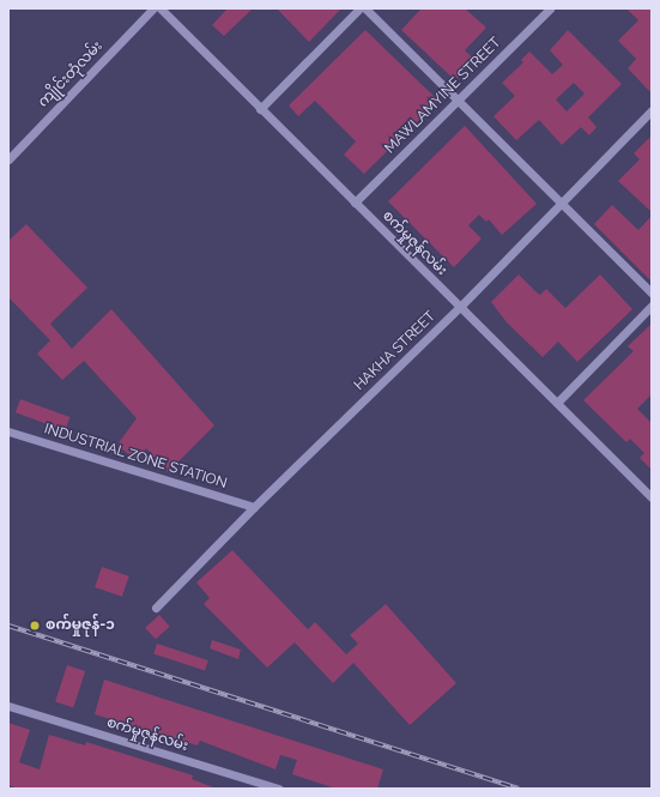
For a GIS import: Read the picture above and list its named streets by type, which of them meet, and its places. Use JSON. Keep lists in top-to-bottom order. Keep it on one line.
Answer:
{"streets":{"street":["ကျိုင်းတုံလမ်း","MAWLAMYINE STREET","စက်မှုဇုန်လမ်း","HAKHA STREET","INDUSTRIAL ZONE STATION"]},"crossings":[["MAWLAMYINE STREET","စက်မှုဇုန်လမ်း"],["စက်မှုဇုန်လမ်း","HAKHA STREET"],["HAKHA STREET","INDUSTRIAL ZONE STATION"]],"places":["စက်မှုဇုန်-၁"]}
